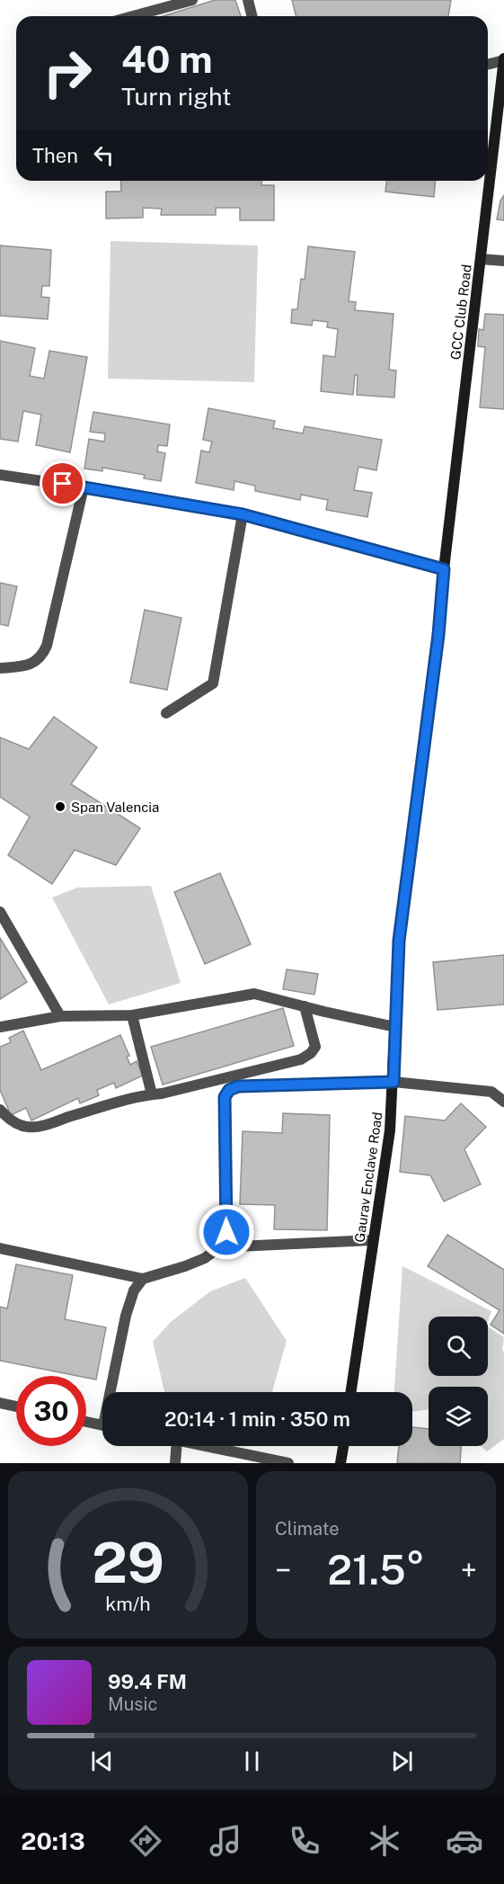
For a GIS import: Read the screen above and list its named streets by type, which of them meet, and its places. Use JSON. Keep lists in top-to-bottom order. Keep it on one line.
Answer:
{"streets":{"street":["GCC Club Road","Gaurav Enclave Road"]},"crossings":[["GCC Club Road","Gaurav Enclave Road"]],"places":["Span Valencia"],"page":{"turn":["40 m","Turn right"],"then":"Then","limit":"30","trip":"20:14 · 1 min · 350 m","tile":"Climate","heat":["−","21.5°","+"],"song":["99.4 FM","Music"],"tabs":"20:13","gauge":["29","km/h"]}}
